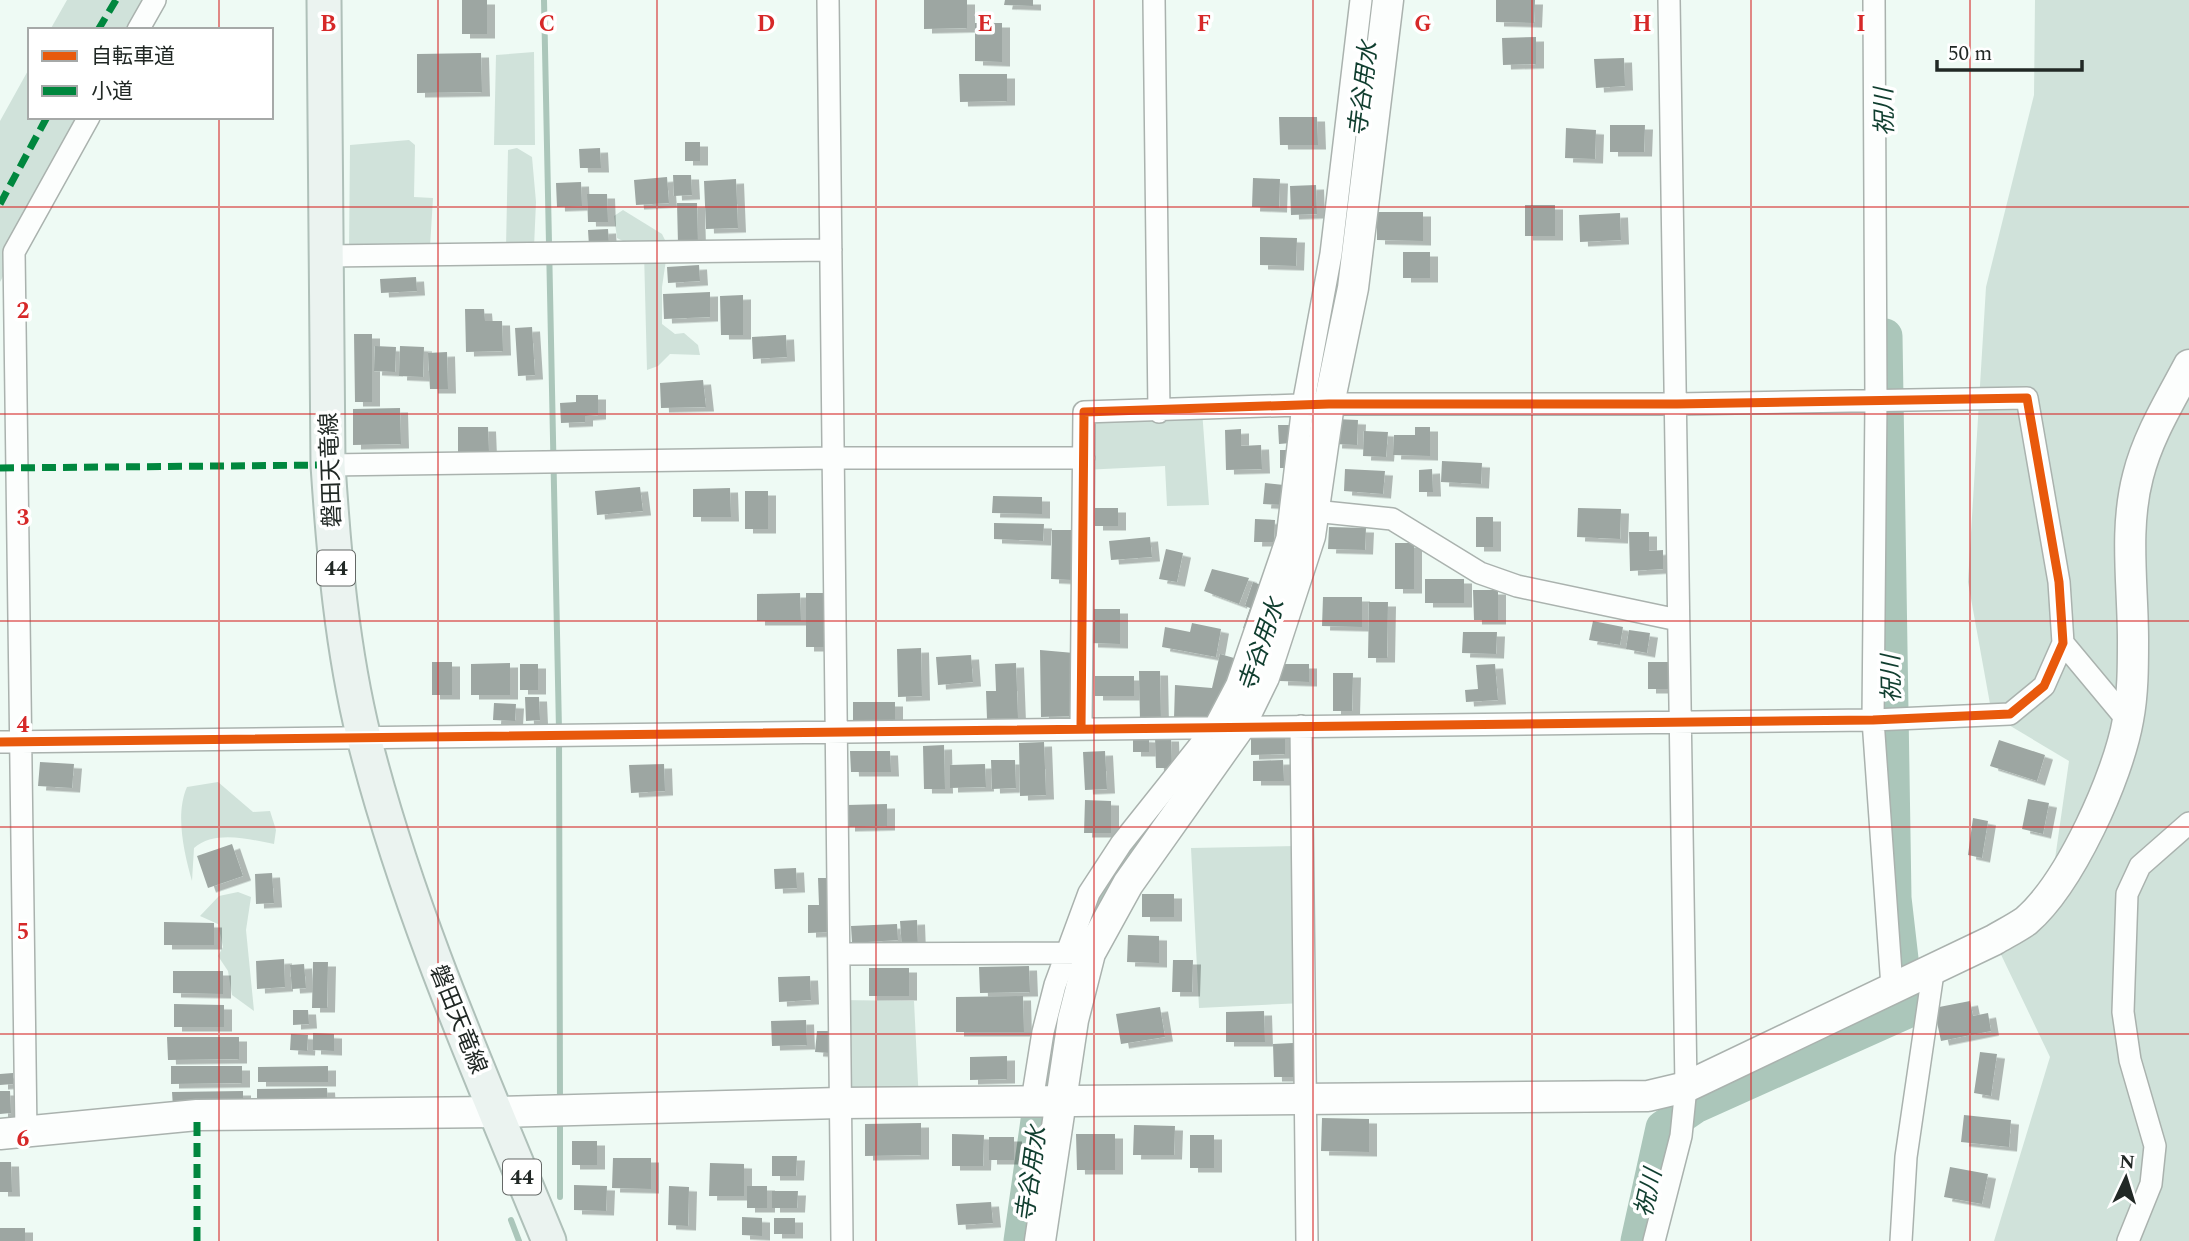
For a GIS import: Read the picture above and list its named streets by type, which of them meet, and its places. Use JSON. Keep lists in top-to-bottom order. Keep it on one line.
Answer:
{"streets":{"main road":["磐田天竜線","44"]},"water":["寺谷用水","祝川"],"legend":["自転車道","小道"],"scale_bar":"50 m","north":"top","grid":{"columns":["B","C","D","E","F","G","H","I"],"rows":["2","3","4","5","6"]}}
